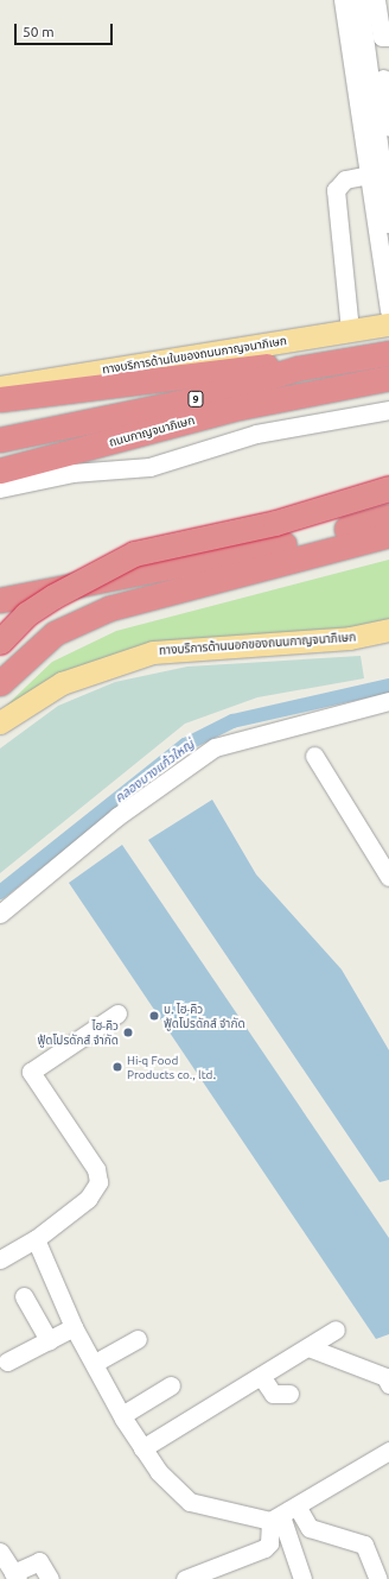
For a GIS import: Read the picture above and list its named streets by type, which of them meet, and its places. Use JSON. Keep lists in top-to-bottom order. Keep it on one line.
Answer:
{"streets":{"highway":["9","ถนนกาญจนาภิเษก"],"main road":["ทางบริการด้านในของถนนกาญจนาภิเษก","ทางบริการด้านนอกของถนนกาญจนาภิเษก"]},"water":["คลองบางแก้วใหญ่"],"places":["บ. ไฮ-คิว ฟู้ดโปรดักส์ จำกัด","ไฮ-คิว ฟู้ดโปรดักส์ จำกัด","Hi-q Food Products co., ltd."],"scale_bar":"50 m"}
